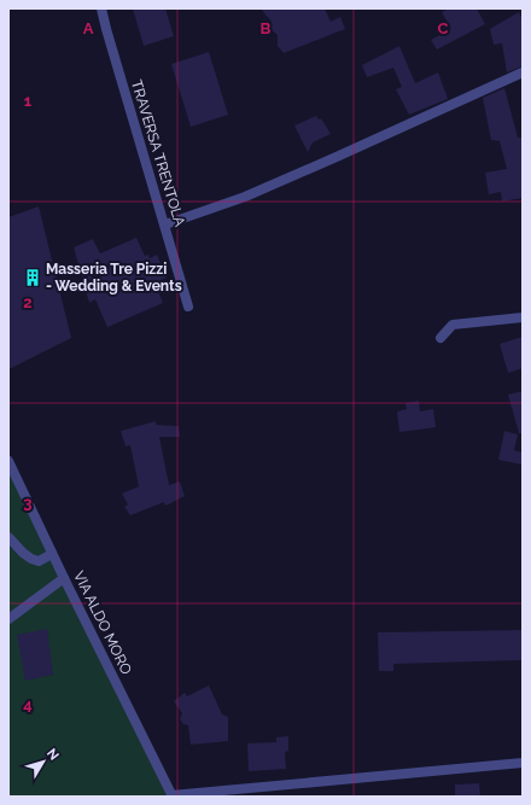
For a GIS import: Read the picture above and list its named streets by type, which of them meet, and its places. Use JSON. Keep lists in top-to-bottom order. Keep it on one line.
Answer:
{"streets":{"street":["TRAVERSA TRENTOLA","VIA ALDO MORO"]},"places":{"building":["Masseria Tre Pizzi - Wedding & Events"]},"north":"top right","grid":{"columns":["A","B","C"],"rows":["1","2","3","4"]}}
